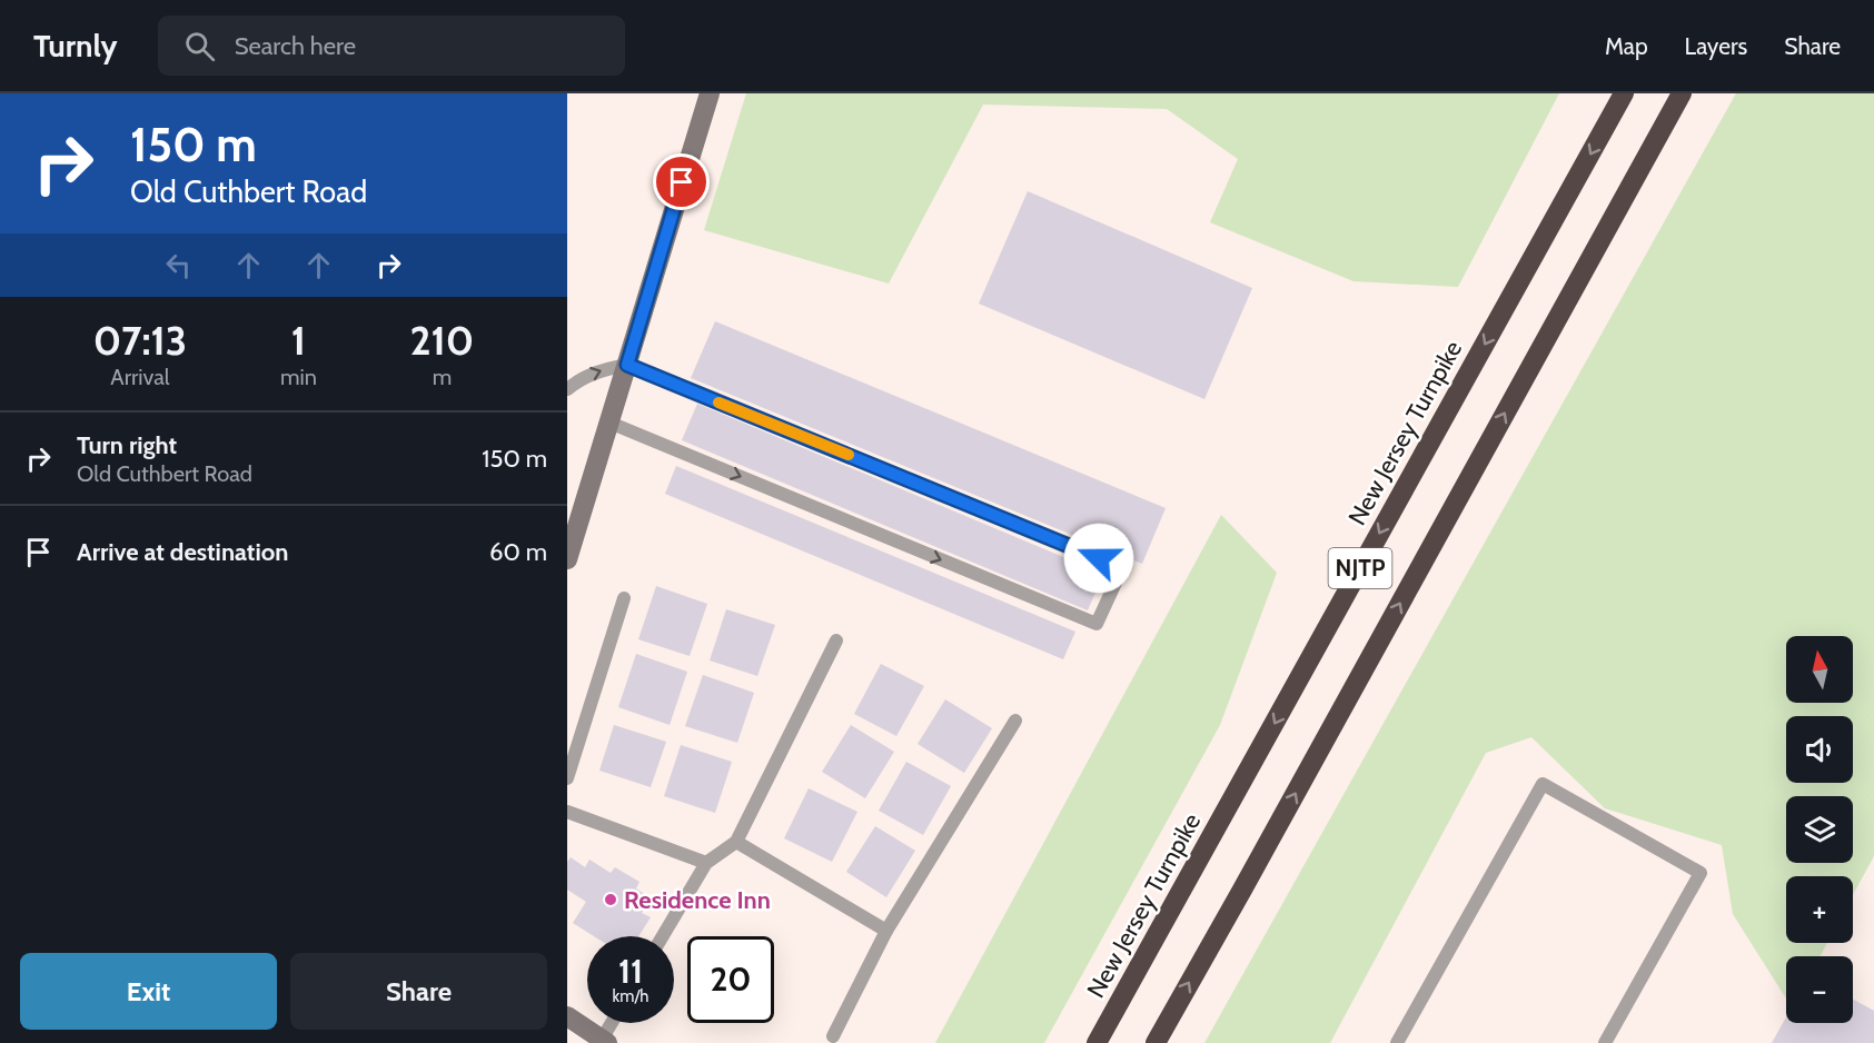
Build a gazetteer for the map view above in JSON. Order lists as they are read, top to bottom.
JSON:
{
  "streets": {
    "highway": ["New Jersey Turnpike", "NJTP"]
  },
  "places": ["Residence Inn"],
  "north": "top",
  "page": {
    "header": "Turnly",
    "search": "Search here",
    "nav": ["Map", "Layers", "Share"],
    "turn": ["150 m", "Old Cuthbert Road"],
    "eta": [
      "07:13",
      "Arrival",
      "1",
      "min",
      "210",
      "m"
    ],
    "list": [
      {
        "name": "Turn right",
        "note": "Old Cuthbert Road",
        "value": "150 m"
      },
      {
        "name": "Arrive at destination",
        "value": "60 m"
      }
    ],
    "map_buttons": ["+", "−"],
    "speed": "11 km/h",
    "limit": "20",
    "buttons": ["Exit", "Share"]
  }
}
